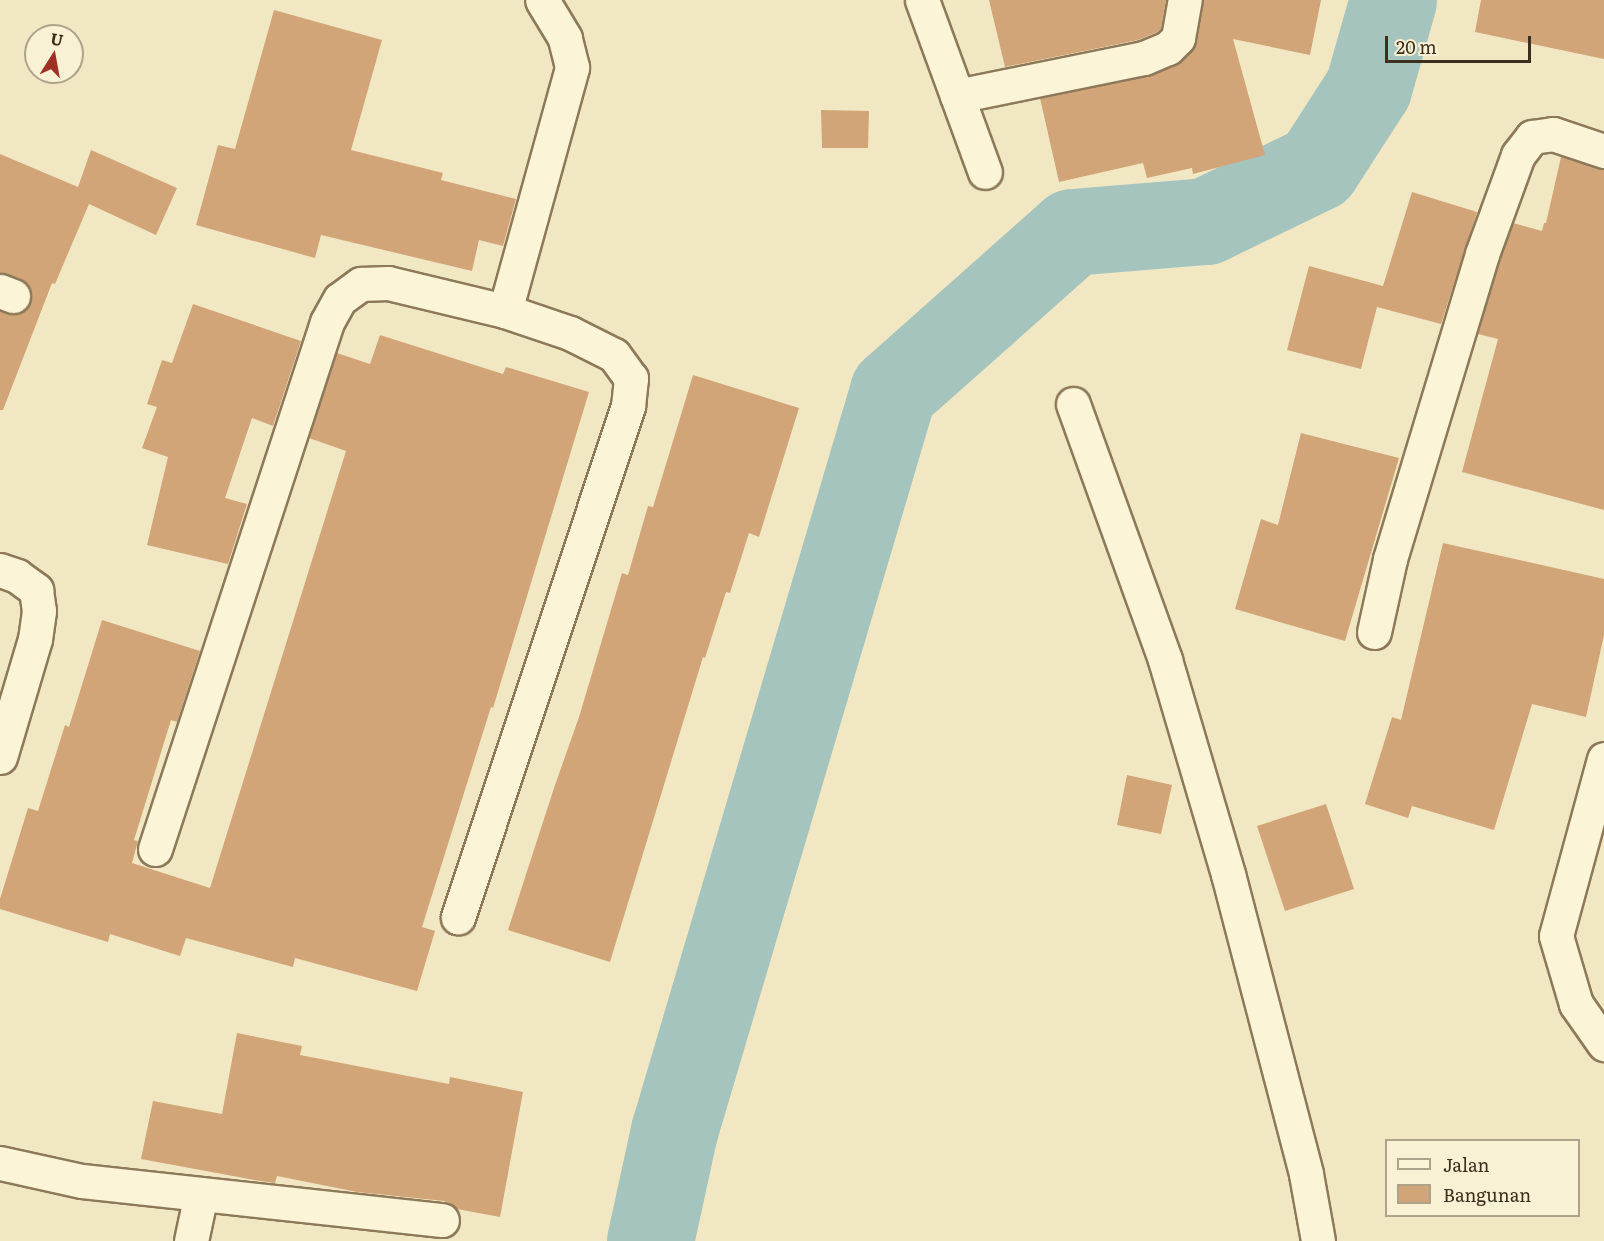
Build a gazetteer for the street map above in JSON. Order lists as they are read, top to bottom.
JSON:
{
  "legend": ["Jalan", "Bangunan"],
  "scale_bar": "20 m",
  "north": "top"
}
